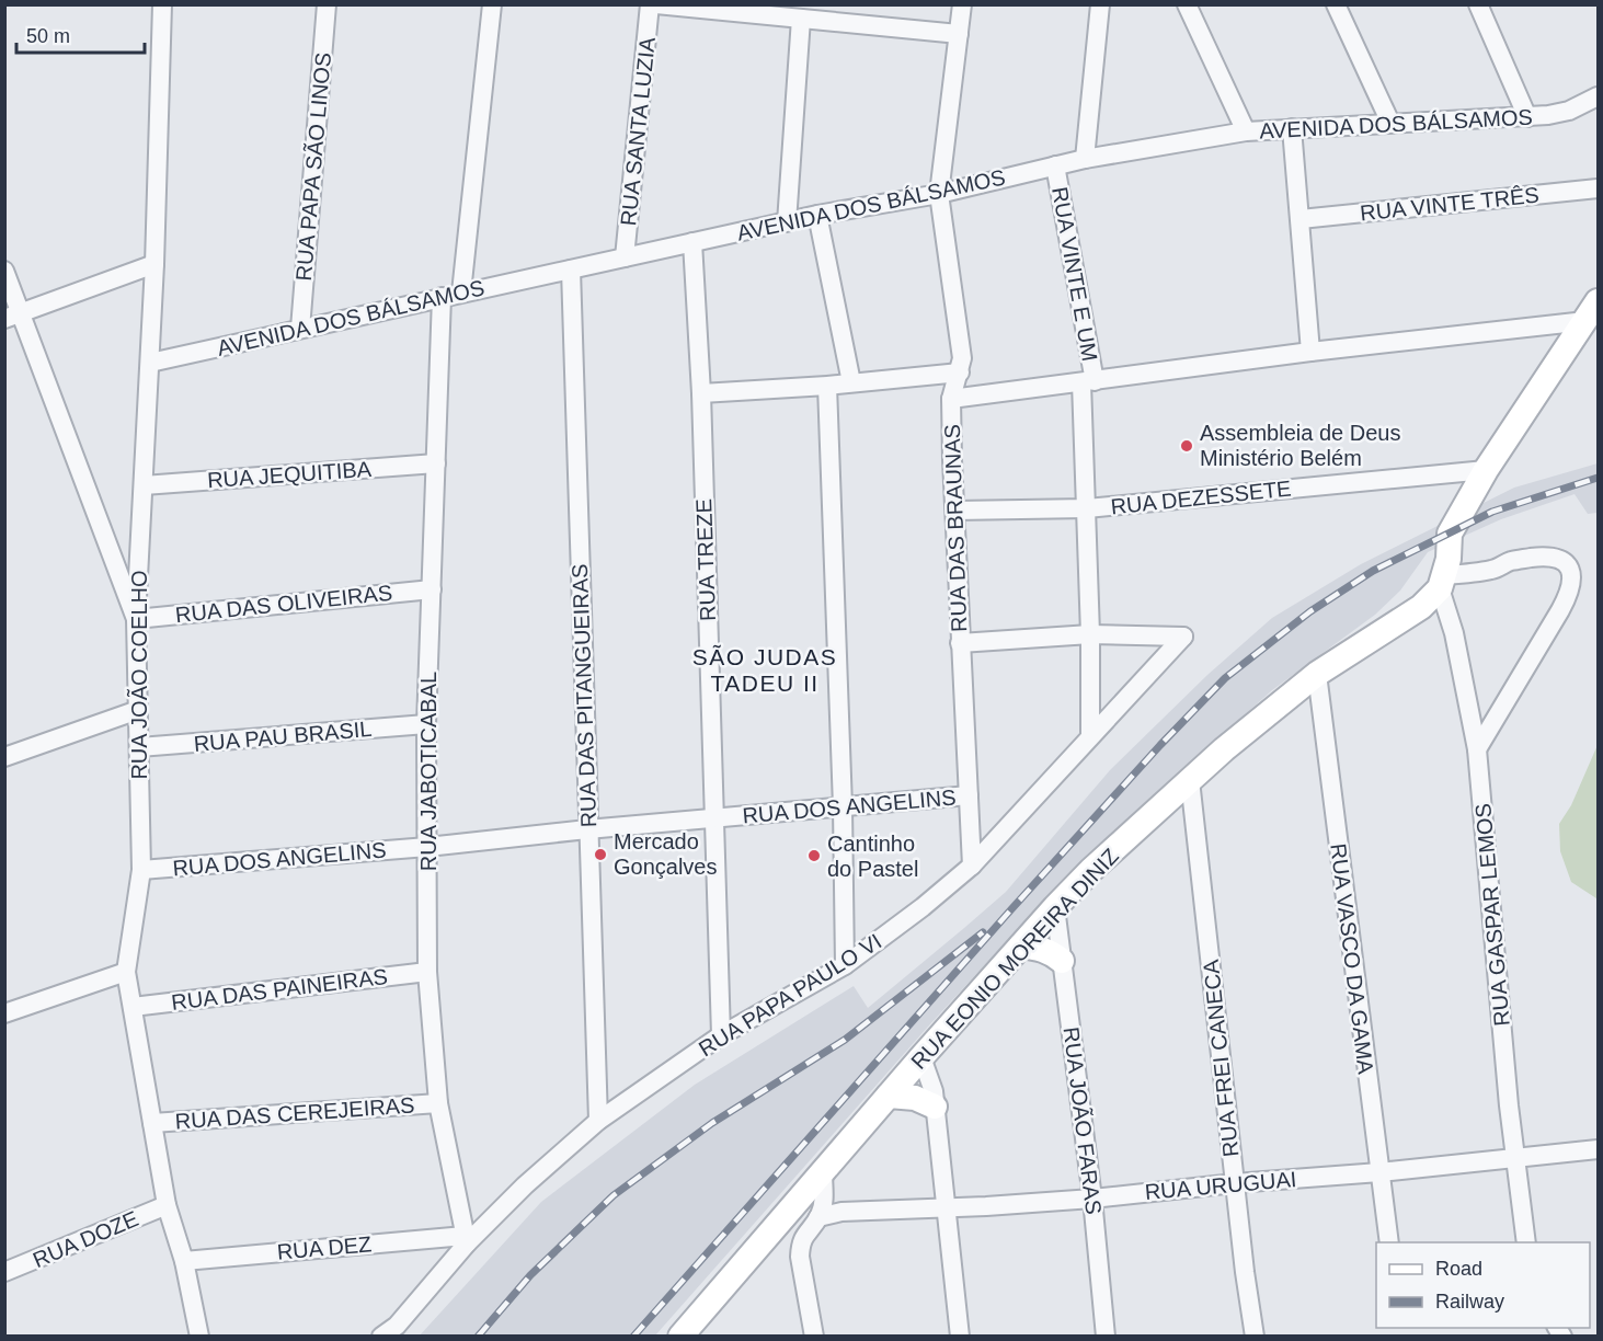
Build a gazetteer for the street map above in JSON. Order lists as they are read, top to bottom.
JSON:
{
  "streets": {
    "main road": ["RUA EONIO MOREIRA DINIZ"],
    "street": [
      "AVENIDA DOS BÁLSAMOS",
      "RUA SANTA LUZIA",
      "RUA PAPA SÃO LINOS",
      "RUA VINTE TRÊS",
      "RUA VINTE E UM",
      "RUA JEQUITIBA",
      "RUA DEZESSETE",
      "RUA DAS BRAUNAS",
      "RUA TREZE",
      "RUA DAS OLIVEIRAS",
      "RUA JOÃO COELHO",
      "RUA DAS PITANGUEIRAS",
      "RUA PAU BRASIL",
      "RUA JABOTICABAL",
      "RUA DOS ANGELINS",
      "RUA GASPAR LEMOS",
      "RUA VASCO DA GAMA",
      "RUA DAS PAINEIRAS",
      "RUA PAPA PAULO VI",
      "RUA FREI CANECA",
      "RUA DAS CEREJEIRAS",
      "RUA JOÃO FARAS",
      "RUA URUGUAI",
      "RUA DOZE",
      "RUA DEZ"
    ]
  },
  "crossings": [
    ["AVENIDA DOS BÁLSAMOS", "RUA SANTA LUZIA"],
    ["AVENIDA DOS BÁLSAMOS", "RUA PAPA SÃO LINOS"],
    ["AVENIDA DOS BÁLSAMOS", "RUA VINTE E UM"],
    ["AVENIDA DOS BÁLSAMOS", "RUA DAS BRAUNAS"],
    ["AVENIDA DOS BÁLSAMOS", "RUA TREZE"],
    ["AVENIDA DOS BÁLSAMOS", "RUA JOÃO COELHO"],
    ["AVENIDA DOS BÁLSAMOS", "RUA DAS PITANGUEIRAS"],
    ["AVENIDA DOS BÁLSAMOS", "RUA JABOTICABAL"],
    ["RUA VINTE E UM", "RUA DEZESSETE"],
    ["RUA VINTE E UM", "RUA PAPA PAULO VI"],
    ["RUA JEQUITIBA", "RUA JOÃO COELHO"],
    ["RUA JEQUITIBA", "RUA JABOTICABAL"],
    ["RUA DEZESSETE", "RUA DAS BRAUNAS"],
    ["RUA DAS BRAUNAS", "RUA DOS ANGELINS"],
    ["RUA DAS BRAUNAS", "RUA PAPA PAULO VI"],
    ["RUA TREZE", "RUA DOS ANGELINS"],
    ["RUA TREZE", "RUA PAPA PAULO VI"],
    ["RUA DAS OLIVEIRAS", "RUA JOÃO COELHO"],
    ["RUA DAS OLIVEIRAS", "RUA JABOTICABAL"],
    ["RUA JOÃO COELHO", "RUA PAU BRASIL"],
    ["RUA JOÃO COELHO", "RUA DOS ANGELINS"],
    ["RUA JOÃO COELHO", "RUA DAS PAINEIRAS"],
    ["RUA JOÃO COELHO", "RUA DAS CEREJEIRAS"],
    ["RUA JOÃO COELHO", "RUA DOZE"],
    ["RUA JOÃO COELHO", "RUA DEZ"],
    ["RUA DAS PITANGUEIRAS", "RUA DOS ANGELINS"],
    ["RUA DAS PITANGUEIRAS", "RUA PAPA PAULO VI"],
    ["RUA PAU BRASIL", "RUA JABOTICABAL"],
    ["RUA JABOTICABAL", "RUA DOS ANGELINS"],
    ["RUA JABOTICABAL", "RUA DAS PAINEIRAS"],
    ["RUA JABOTICABAL", "RUA PAPA PAULO VI"],
    ["RUA JABOTICABAL", "RUA DAS CEREJEIRAS"],
    ["RUA JABOTICABAL", "RUA DEZ"],
    ["RUA GASPAR LEMOS", "RUA EONIO MOREIRA DINIZ"],
    ["RUA GASPAR LEMOS", "RUA URUGUAI"],
    ["RUA EONIO MOREIRA DINIZ", "RUA VASCO DA GAMA"],
    ["RUA EONIO MOREIRA DINIZ", "RUA FREI CANECA"],
    ["RUA EONIO MOREIRA DINIZ", "RUA JOÃO FARAS"],
    ["RUA VASCO DA GAMA", "RUA URUGUAI"],
    ["RUA PAPA PAULO VI", "RUA DEZ"],
    ["RUA FREI CANECA", "RUA URUGUAI"],
    ["RUA JOÃO FARAS", "RUA URUGUAI"]
  ],
  "districts": ["SÃO JUDAS TADEU II"],
  "places": ["Assembleia de Deus Ministério Belém", "Mercado Gonçalves", "Cantinho do Pastel"],
  "legend": ["Road", "Railway"],
  "scale_bar": "50 m"
}
